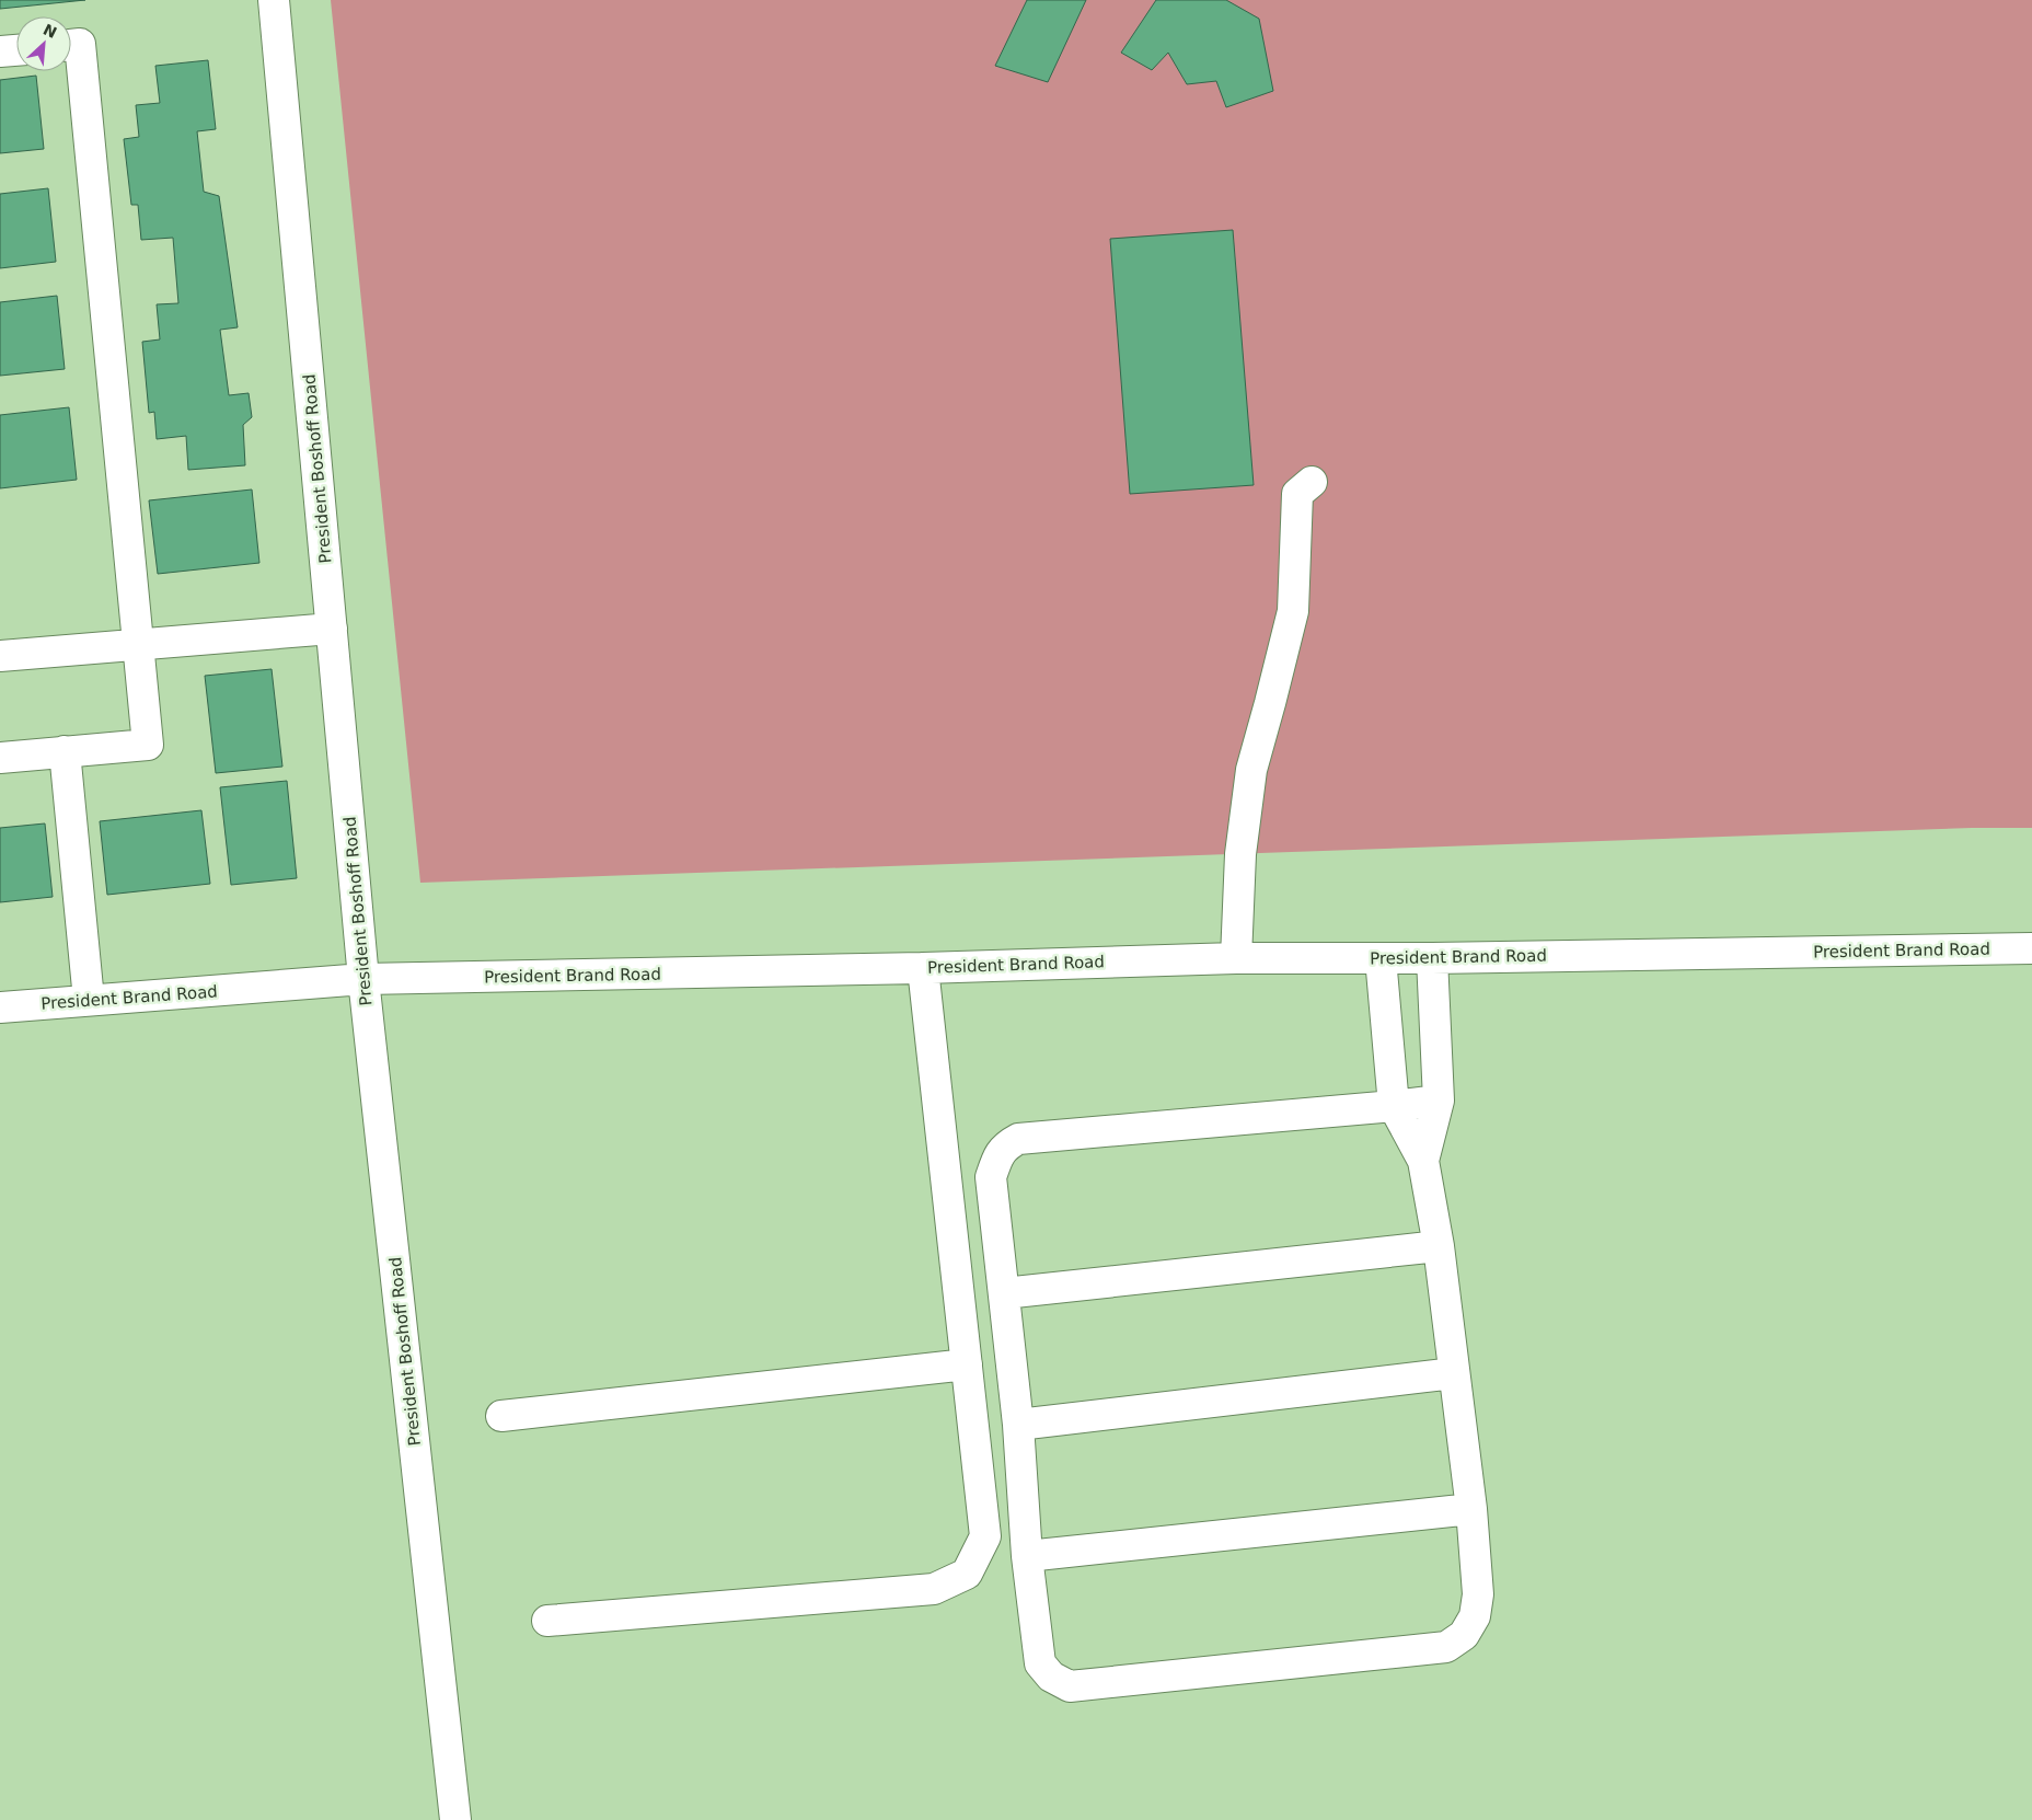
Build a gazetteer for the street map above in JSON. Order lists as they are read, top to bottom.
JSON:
{
  "streets": {
    "street": ["President Boshoff Road", "President Brand Road"]
  },
  "crossings": [
    ["President Boshoff Road", "President Brand Road"]
  ],
  "north": "top right"
}
